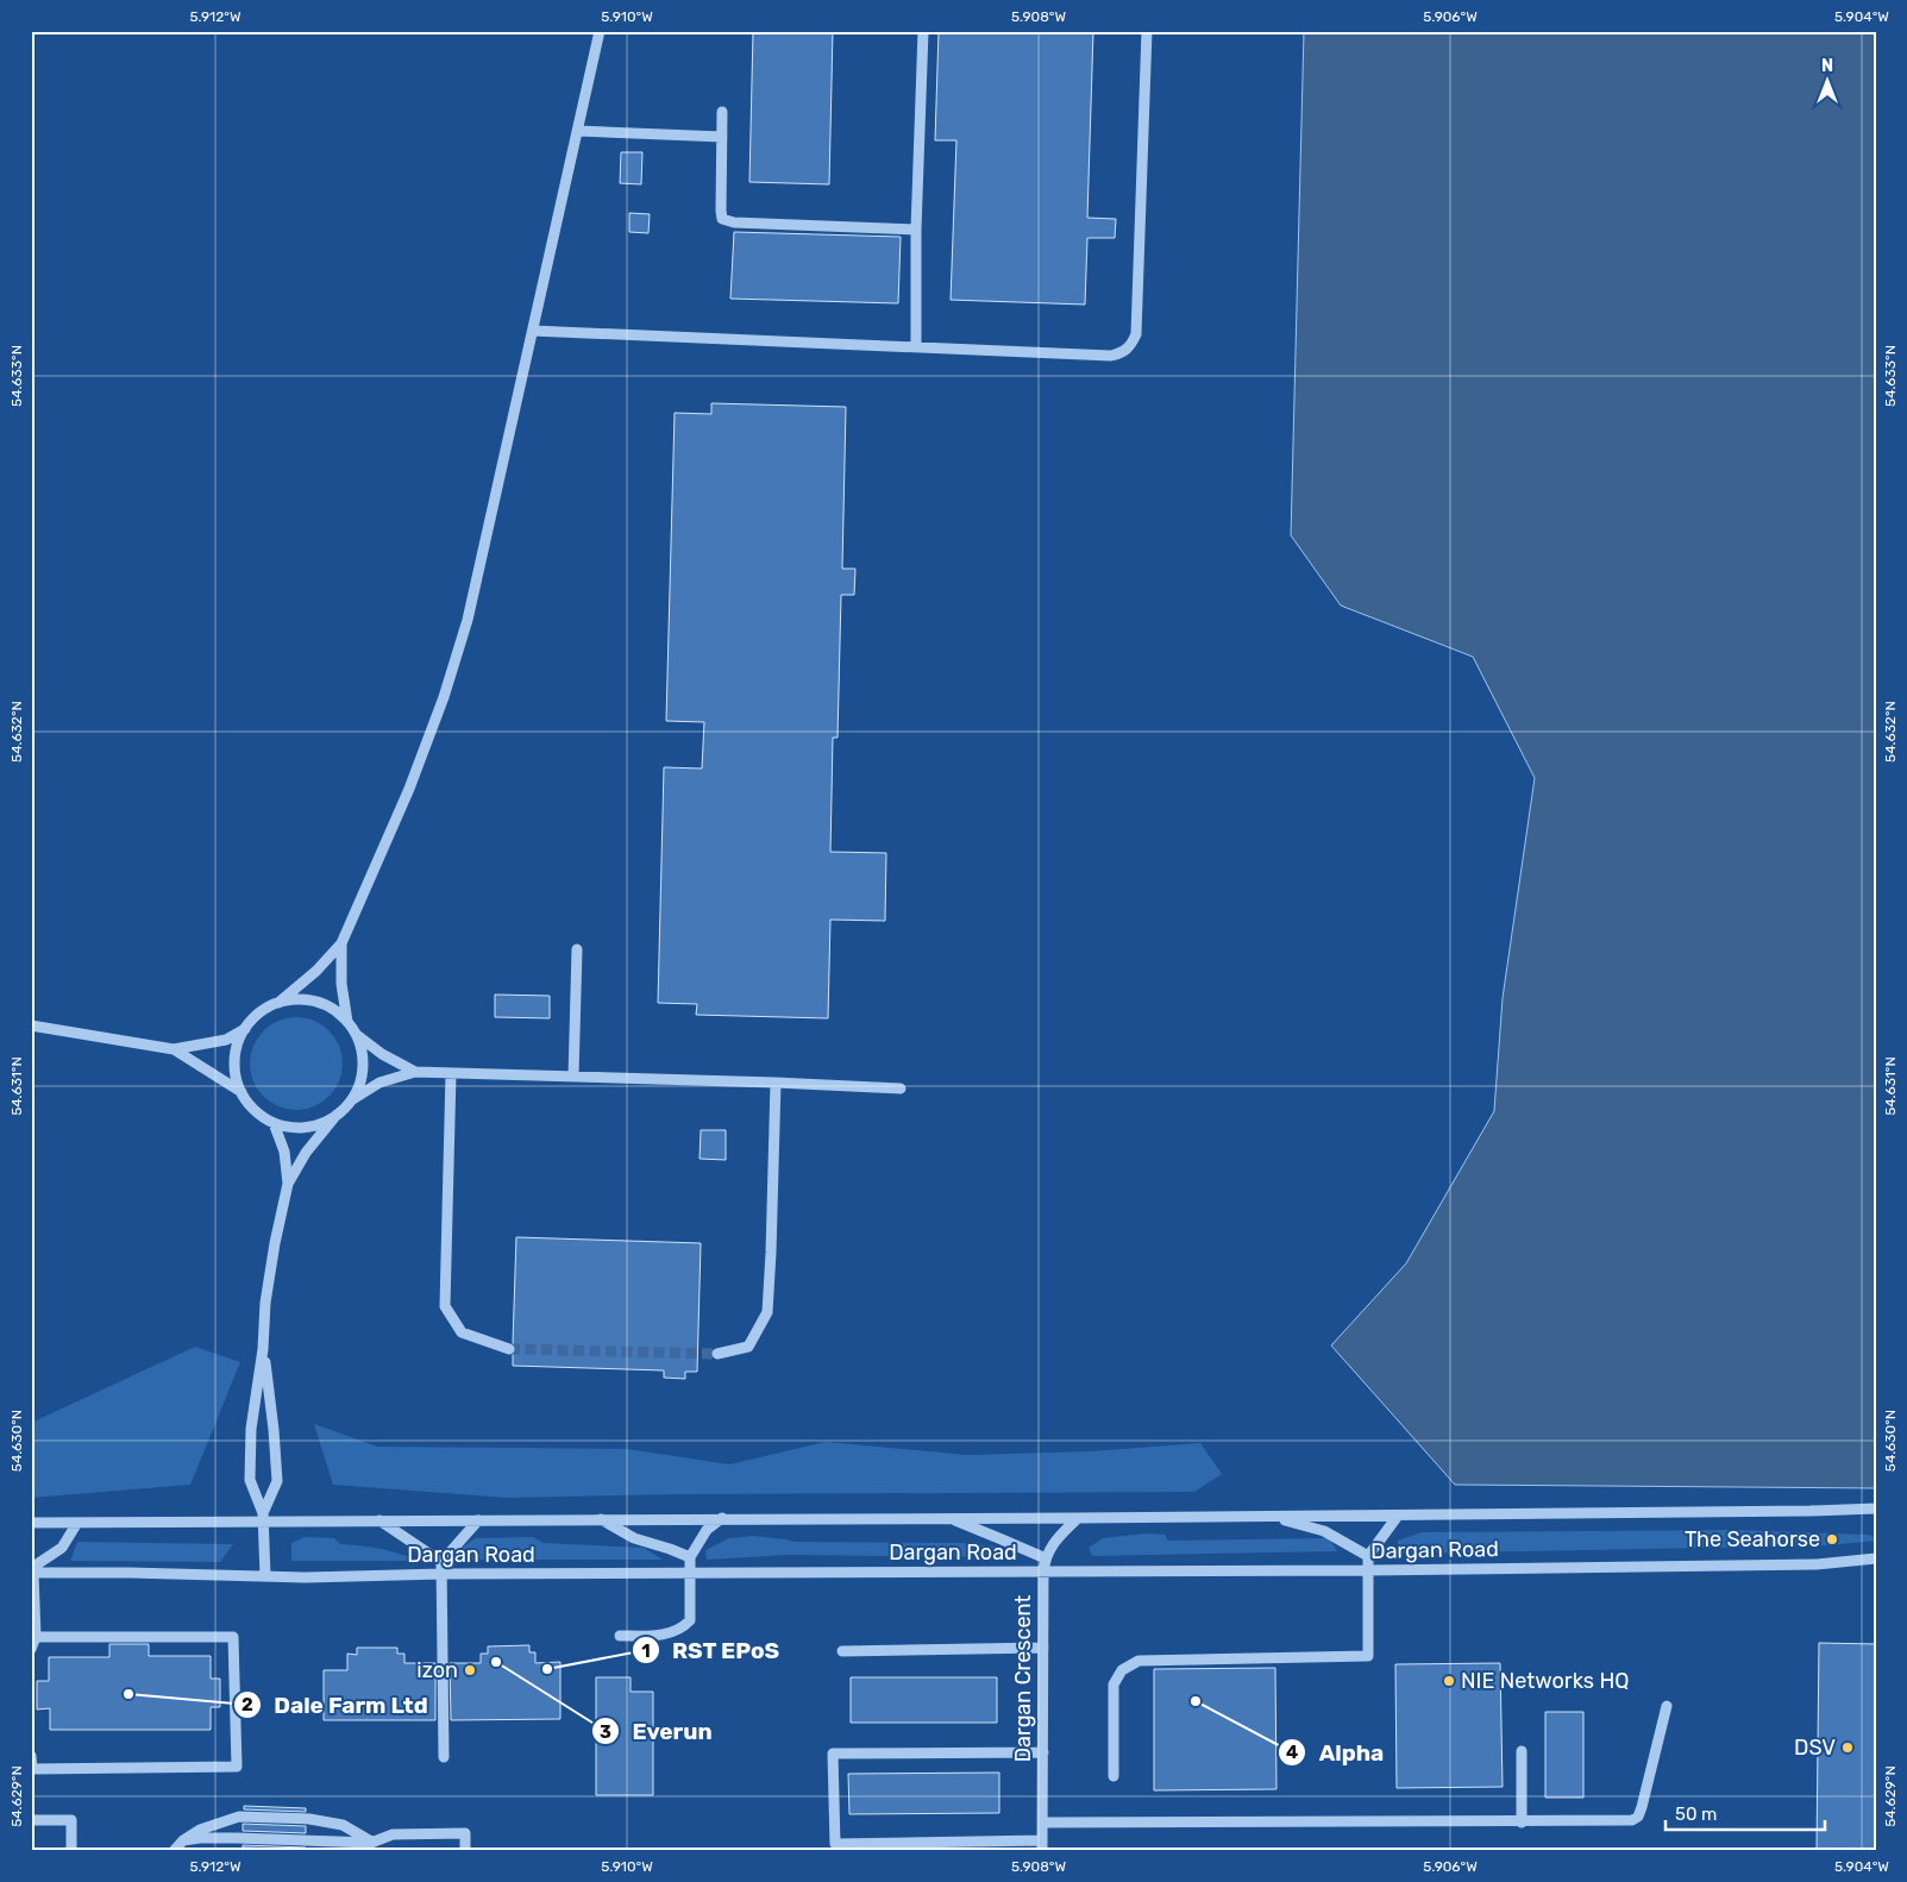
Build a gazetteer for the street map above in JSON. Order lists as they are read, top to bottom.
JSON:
{
  "streets": {
    "street": ["Dargan Road", "Dargan Crescent"]
  },
  "crossings": [
    ["Dargan Road", "Dargan Crescent"]
  ],
  "places": [
    "The Seahorse",
    "Everun",
    "RST EPoS",
    "izon",
    "NIE Networks HQ",
    "Dale Farm Ltd",
    "Alpha",
    "DSV"
  ],
  "scale_bar": "50 m",
  "north": "top",
  "coordinates": [
    "5.912°W",
    "5.910°W",
    "5.908°W",
    "5.906°W",
    "5.904°W",
    "54.633°N",
    "54.632°N",
    "54.631°N",
    "54.630°N",
    "54.629°N"
  ]
}
